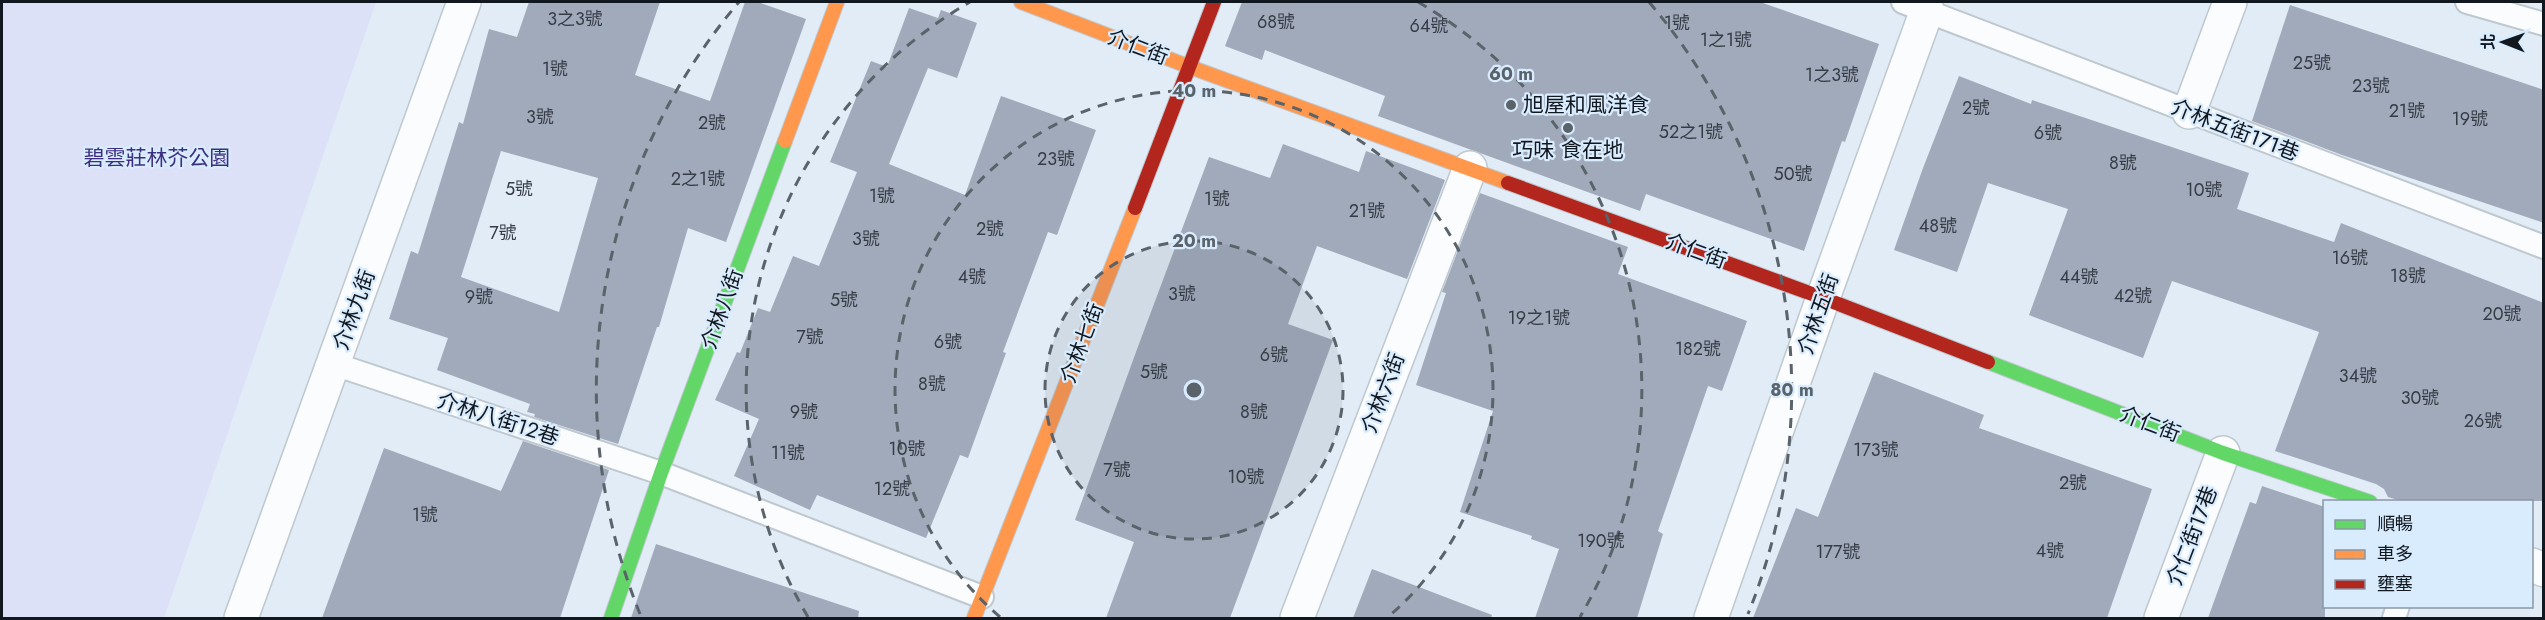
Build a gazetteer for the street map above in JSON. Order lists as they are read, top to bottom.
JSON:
{
  "streets": {
    "street": [
      "介仁街",
      "介林八街",
      "介林九街",
      "介林五街",
      "介林七街",
      "介林六街",
      "介仁街17巷"
    ],
    "lane": ["介林五街171巷", "介林八街12巷"]
  },
  "crossings": [
    ["介仁街", "介林五街"],
    ["介仁街", "介林七街"],
    ["介仁街", "介林六街"],
    ["介仁街", "介仁街17巷"],
    ["介林五街171巷", "介林五街"],
    ["介林八街", "介林八街12巷"],
    ["介林九街", "介林八街12巷"],
    ["介林七街", "介林八街12巷"]
  ],
  "parks": ["碧雲莊林芥公園"],
  "places": ["旭屋和風洋食", "巧味 食在地"],
  "house_numbers": [
    "3之3號",
    "68號",
    "1號",
    "64號",
    "1之1號",
    "25號",
    "1號",
    "1之3號",
    "23號",
    "2號",
    "21號",
    "3號",
    "19號",
    "2號",
    "52之1號",
    "6號",
    "23號",
    "8號",
    "50號",
    "2之1號",
    "5號",
    "10號",
    "1號",
    "1號",
    "21號",
    "48號",
    "2號",
    "7號",
    "3號",
    "16號",
    "18號",
    "4號",
    "44號",
    "3號",
    "42號",
    "9號",
    "5號",
    "20號",
    "19之1號",
    "7號",
    "6號",
    "182號",
    "6號",
    "5號",
    "34號",
    "8號",
    "30號",
    "9號",
    "8號",
    "26號",
    "10號",
    "173號",
    "11號",
    "7號",
    "10號",
    "2號",
    "12號",
    "1號",
    "190號",
    "4號",
    "177號"
  ],
  "legend": ["順暢", "車多", "壅塞"],
  "north": "left",
  "rings": [
    "60 m",
    "40 m",
    "20 m",
    "80 m"
  ]
}
